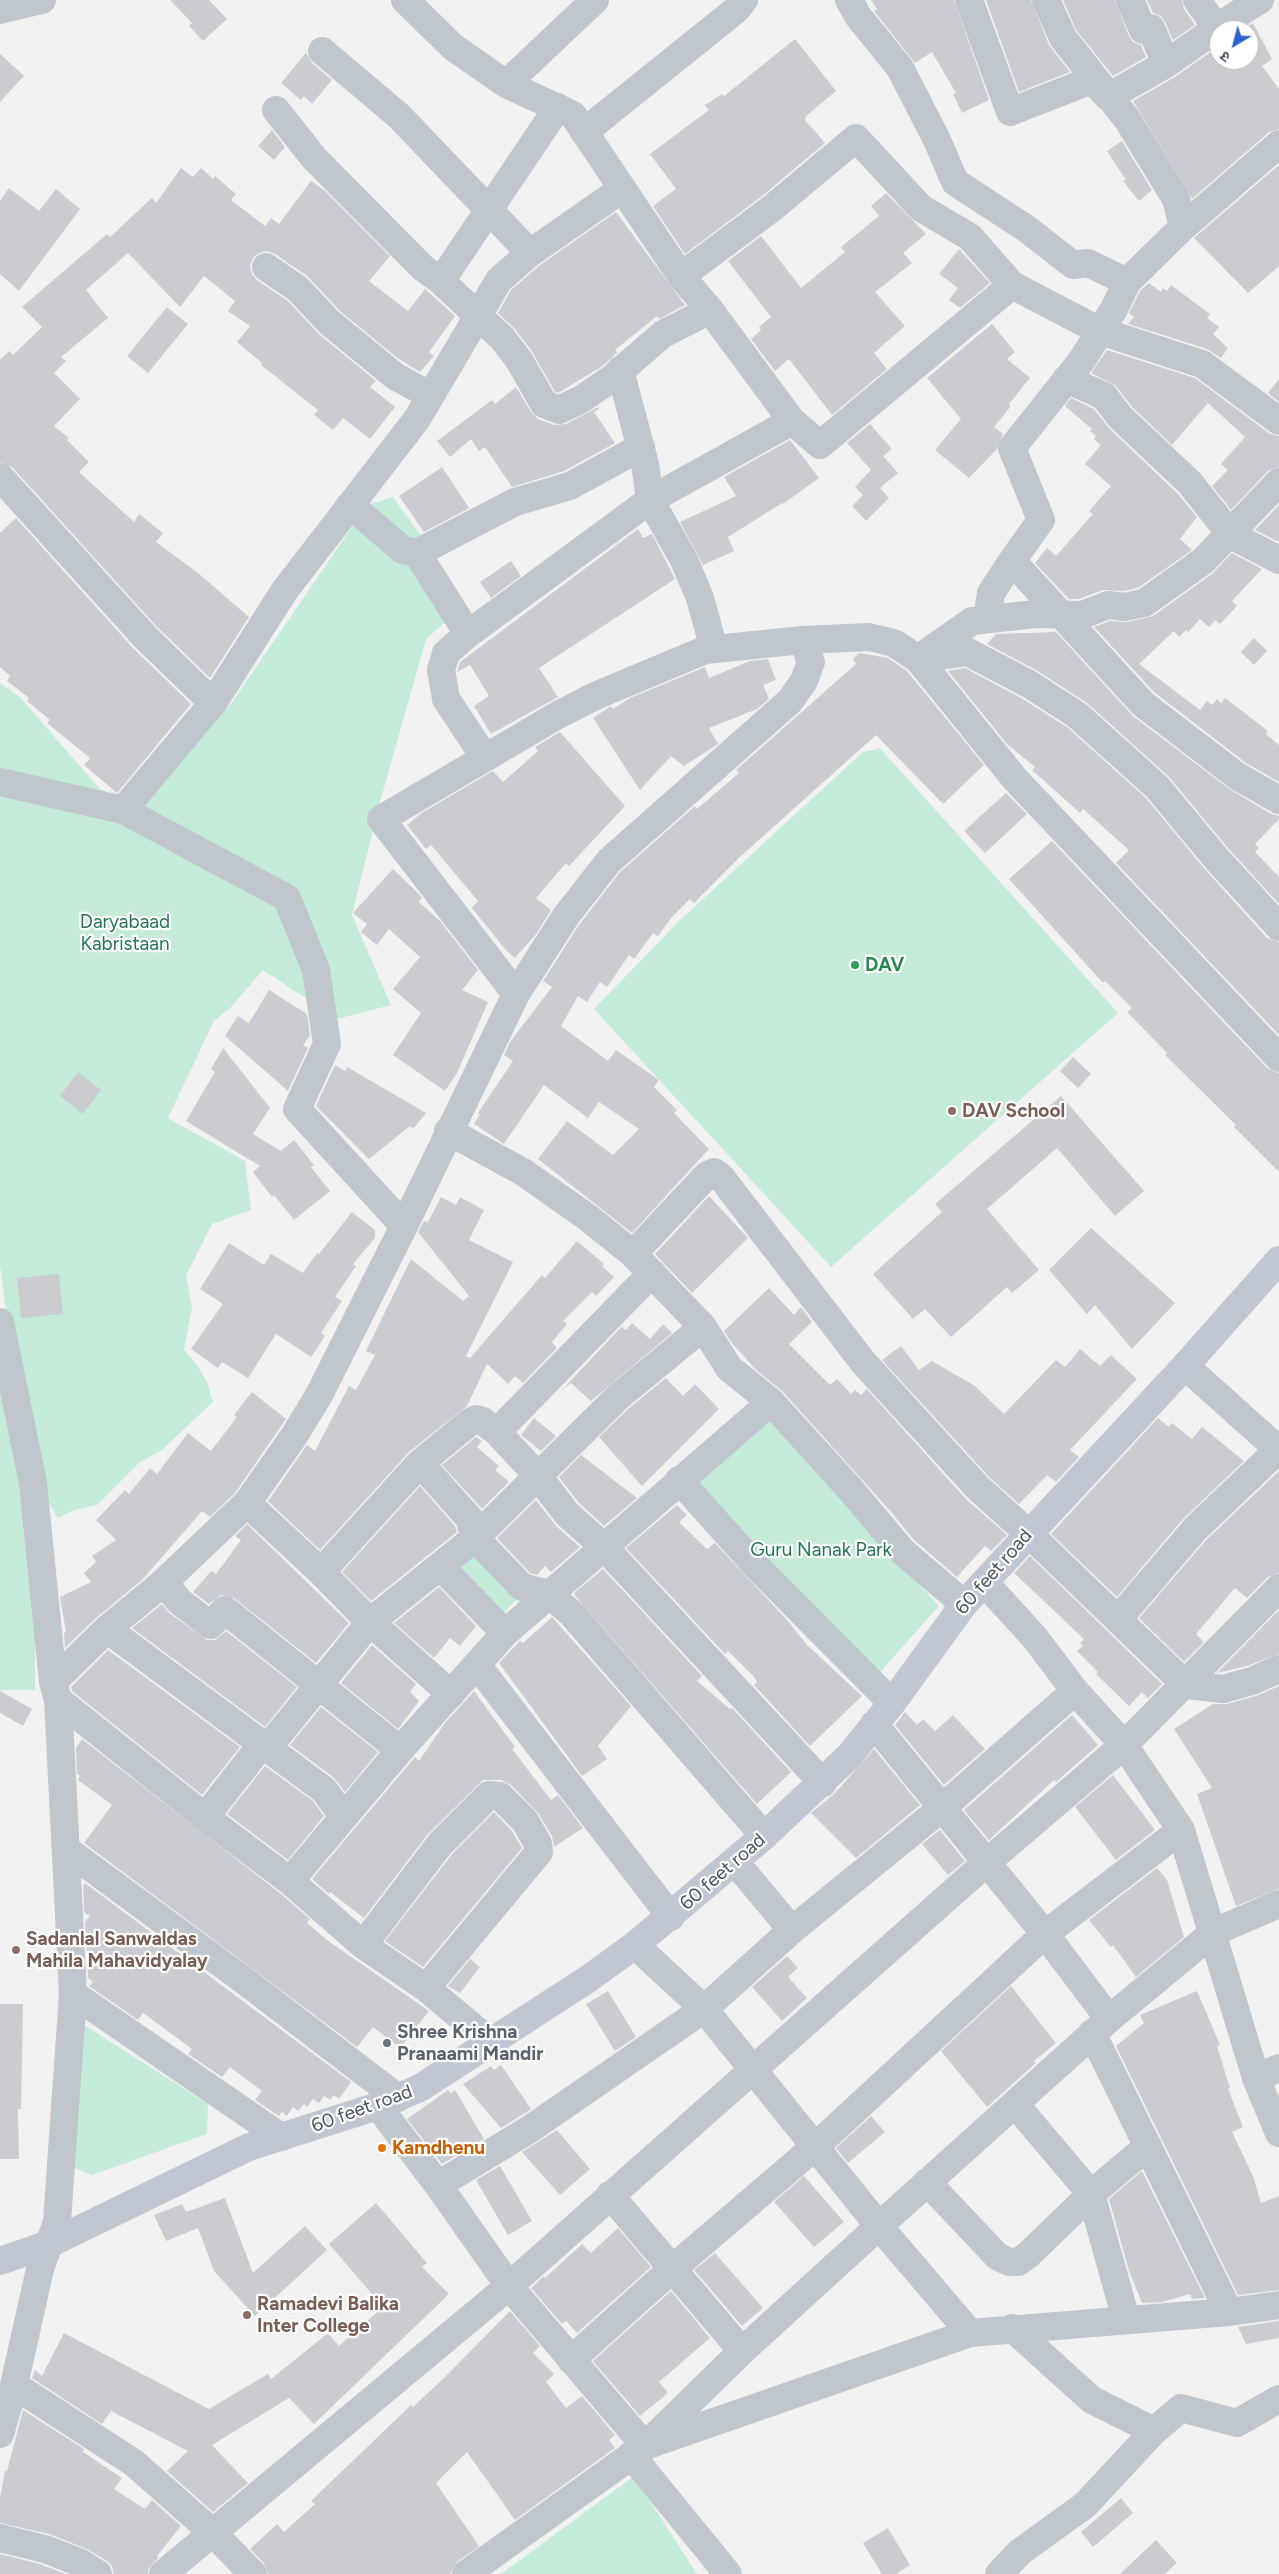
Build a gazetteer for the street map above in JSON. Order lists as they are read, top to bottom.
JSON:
{
  "streets": {
    "street": ["60 feet road"]
  },
  "parks": ["Daryabaad Kabristaan", "Guru Nanak Park"],
  "places": [
    "DAV",
    "DAV School",
    "Sadanlal Sanwaldas Mahila Mahavidyalay",
    "Shree Krishna Pranaami Mandir",
    "Kamdhenu",
    "Ramadevi Balika Inter College"
  ],
  "north": "bottom left"
}
